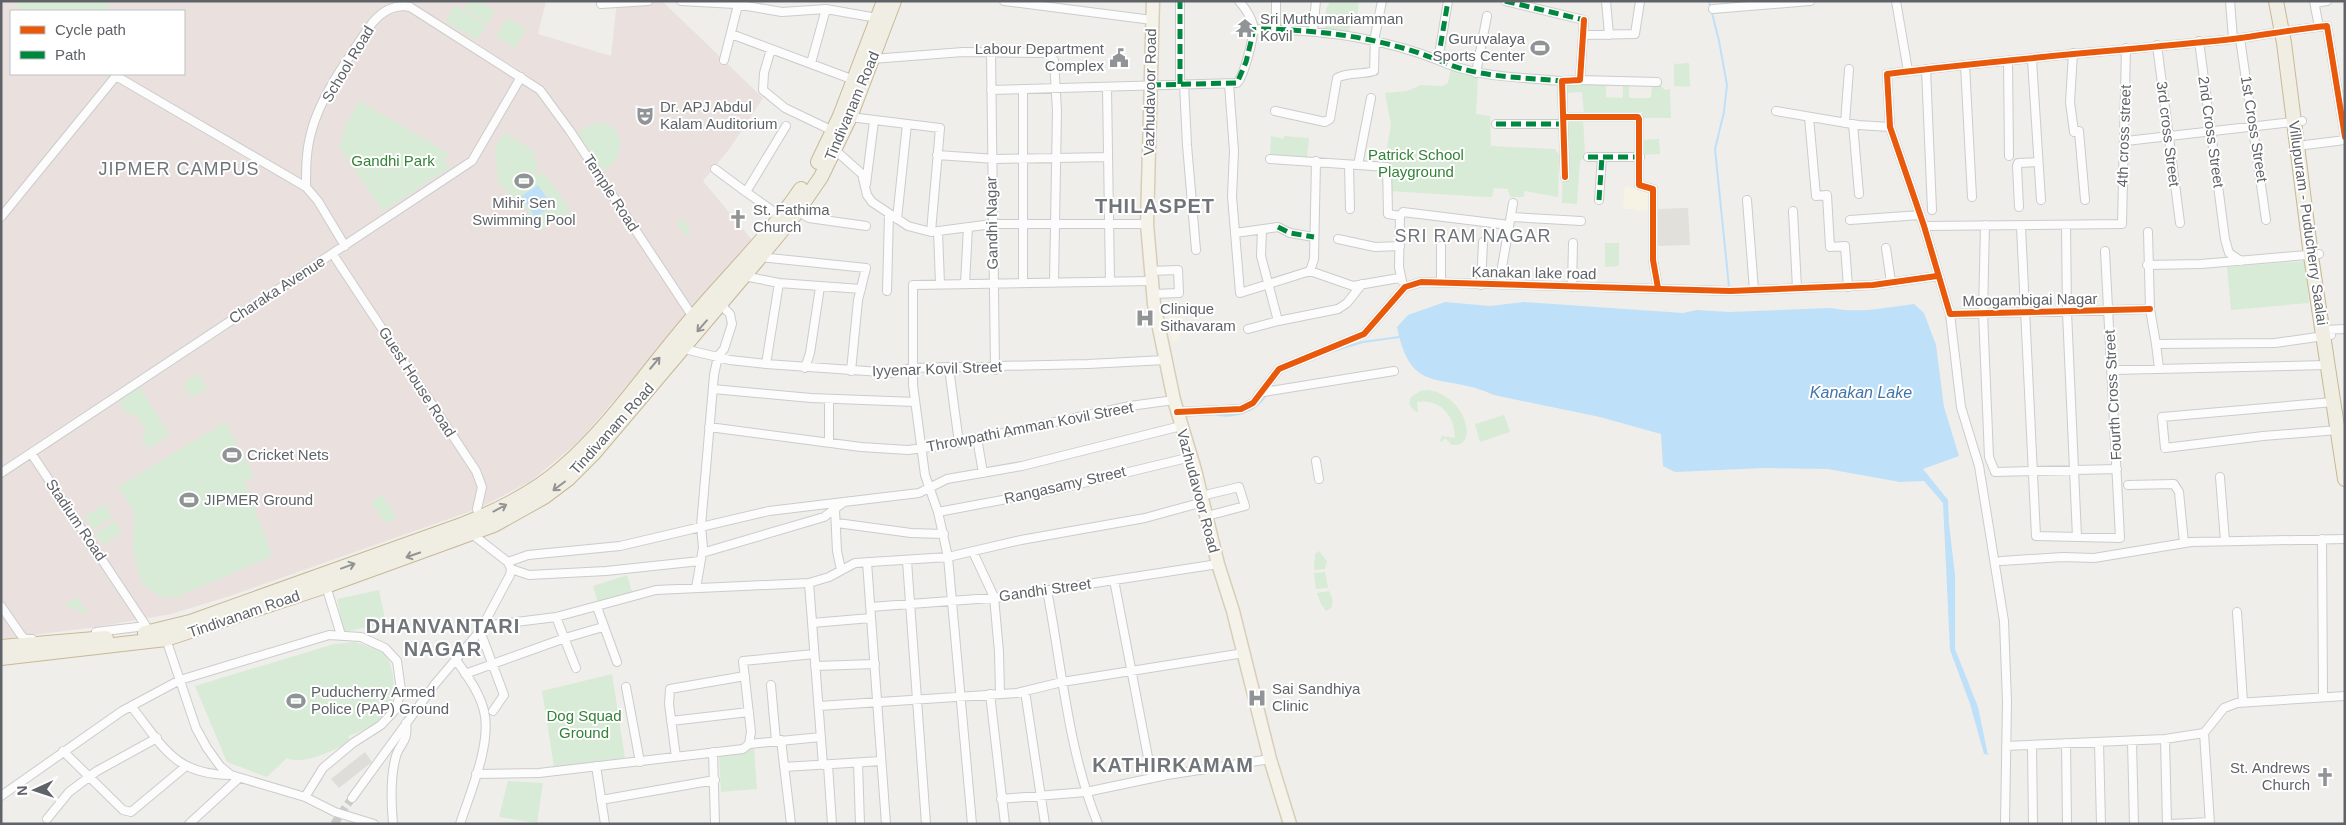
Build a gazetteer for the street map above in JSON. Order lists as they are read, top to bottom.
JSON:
{
  "streets": {
    "highway": ["Tindivanam Road", "Villupuram - Puducherry Saalai"],
    "main road": ["Vazhudavoor Road"],
    "street": [
      "School Road",
      "1st Cross Street",
      "2nd Cross Street",
      "3rd cross Street",
      "4th cross street",
      "Temple Road",
      "Gandhi Nagar",
      "Kanakan lake road",
      "Charaka Avenue",
      "Moogambigai Nagar",
      "Iyyenar Kovil Street",
      "Guest House Road",
      "Fourth Cross Street",
      "Throwpathi Amman Kovil Street",
      "Rangasamy Street",
      "Stadium Road",
      "Gandhi Street"
    ]
  },
  "crossings": [
    ["School Road", "Temple Road"],
    ["School Road", "Charaka Avenue"],
    ["Vazhudavoor Road", "Gandhi Nagar"],
    ["Vazhudavoor Road", "Iyyenar Kovil Street"],
    ["Vazhudavoor Road", "Throwpathi Amman Kovil Street"],
    ["Vazhudavoor Road", "Rangasamy Street"],
    ["Vazhudavoor Road", "Gandhi Street"],
    ["Tindivanam Road", "Iyyenar Kovil Street"],
    ["Temple Road", "Charaka Avenue"],
    ["Kanakan lake road", "Moogambigai Nagar"],
    ["Charaka Avenue", "Guest House Road"],
    ["Charaka Avenue", "Stadium Road"],
    ["Moogambigai Nagar", "Fourth Cross Street"]
  ],
  "districts": [
    "JIPMER CAMPUS",
    "THILASPET",
    "SRI RAM NAGAR",
    "DHANVANTARI NAGAR",
    "KATHIRKAMAM"
  ],
  "water": ["Kanakan Lake"],
  "parks": ["Patrick School Playground", "Gandhi Park", "Dog Squad Ground"],
  "places": {
    "temple": ["Sri Muthumariamman Kovil"],
    "sports": [
      "Guruvalaya Sports Center",
      "Mihir Sen Swimming Pool",
      "Cricket Nets",
      "JIPMER Ground",
      "Puducherry Armed Police (PAP) Ground"
    ],
    "public building": ["Labour Department Complex"],
    "theatre": ["Dr. APJ Abdul Kalam Auditorium"],
    "church": ["St. Fathima Church", "St. Andrews Church"],
    "hospital": ["Clinique Sithavaram", "Sai Sandhiya Clinic"]
  },
  "legend": ["Cycle path", "Path"],
  "north": "left"
}
